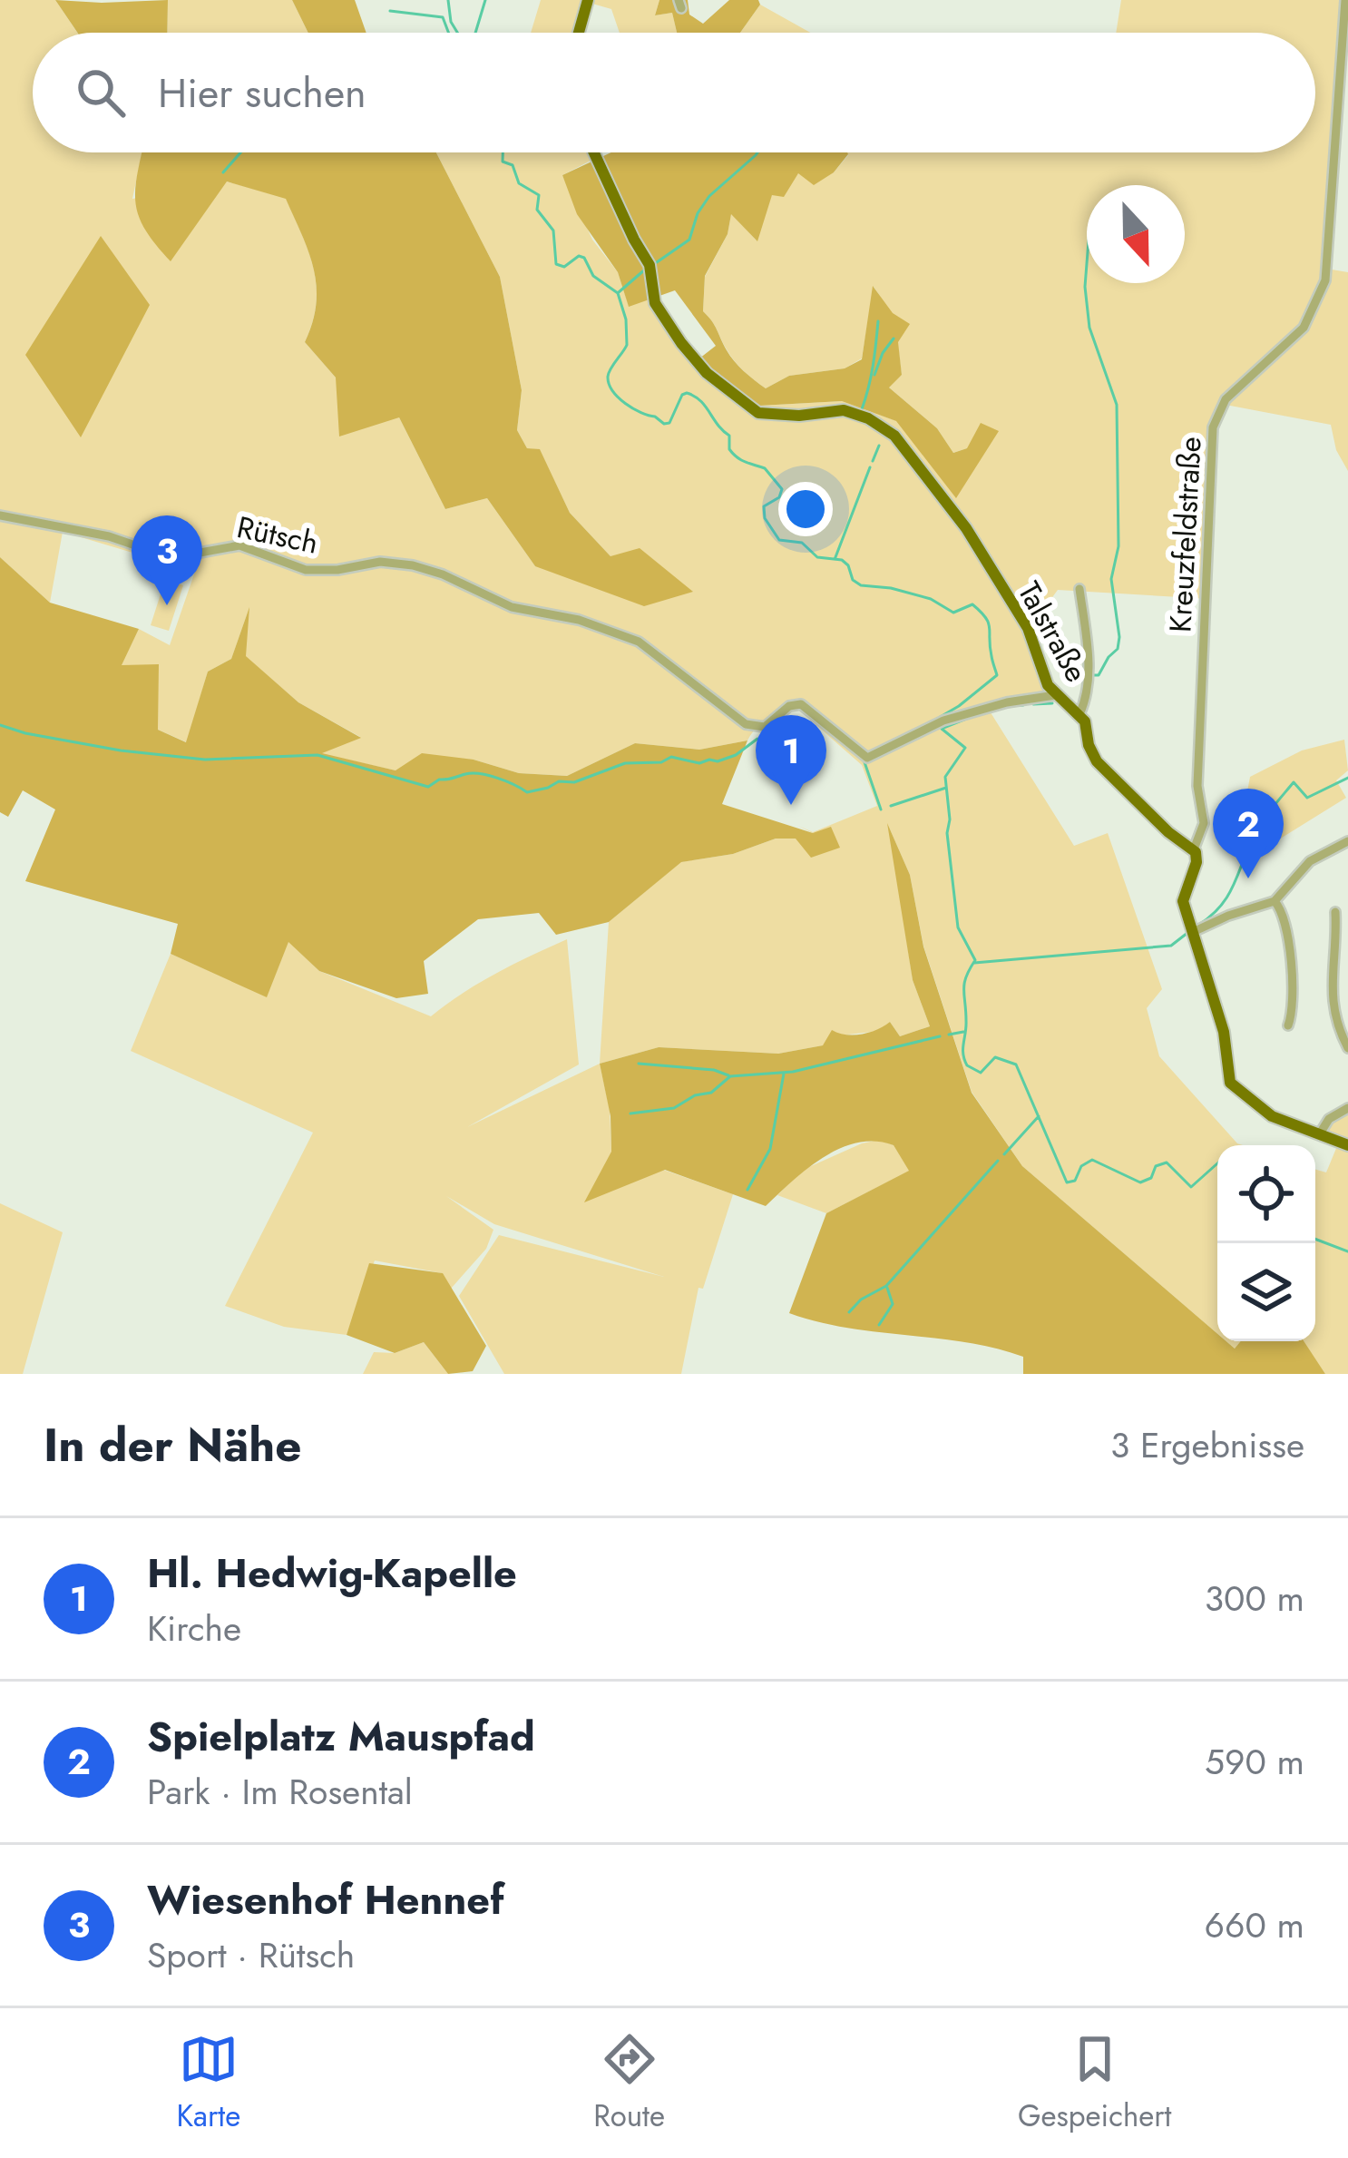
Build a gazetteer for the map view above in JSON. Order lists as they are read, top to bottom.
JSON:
{
  "streets": {
    "main road": ["Talstraße"],
    "street": ["Rütsch", "Kreuzfeldstraße"]
  },
  "crossings": [
    ["Rütsch", "Talstraße"],
    ["Kreuzfeldstraße", "Talstraße"]
  ],
  "north": "bottom",
  "page": {
    "search": "Hier suchen",
    "pins": ["3", "1", "2"],
    "heading": ["In der Nähe", "3 Ergebnisse"],
    "list": [
      {
        "mark": "1",
        "name": "Hl. Hedwig-Kapelle",
        "note": "Kirche",
        "value": "300 m"
      },
      {
        "mark": "2",
        "name": "Spielplatz Mauspfad",
        "note": "Park · Im Rosental",
        "value": "590 m"
      },
      {
        "mark": "3",
        "name": "Wiesenhof Hennef",
        "note": "Sport · Rütsch",
        "value": "660 m"
      }
    ],
    "nav": ["Karte", "Route", "Gespeichert"]
  }
}
